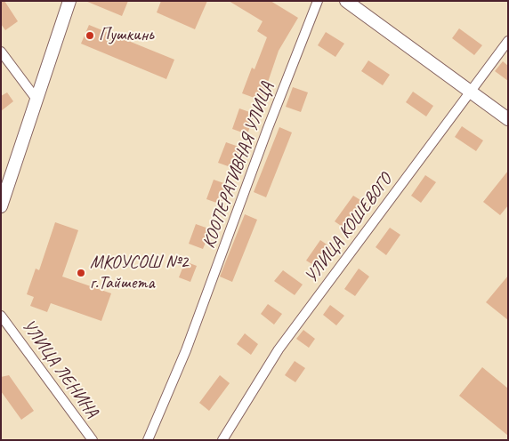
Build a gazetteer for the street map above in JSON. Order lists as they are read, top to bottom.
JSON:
{
  "streets": {
    "street": ["КООПЕРАТИВНАЯ УЛИЦА", "УЛИЦА КОШЕВОГО", "УЛИЦА ЛЕНИНА"]
  },
  "places": ["Пушкинь", "МКОУСОШ №2 г.Тайшета"]
}
